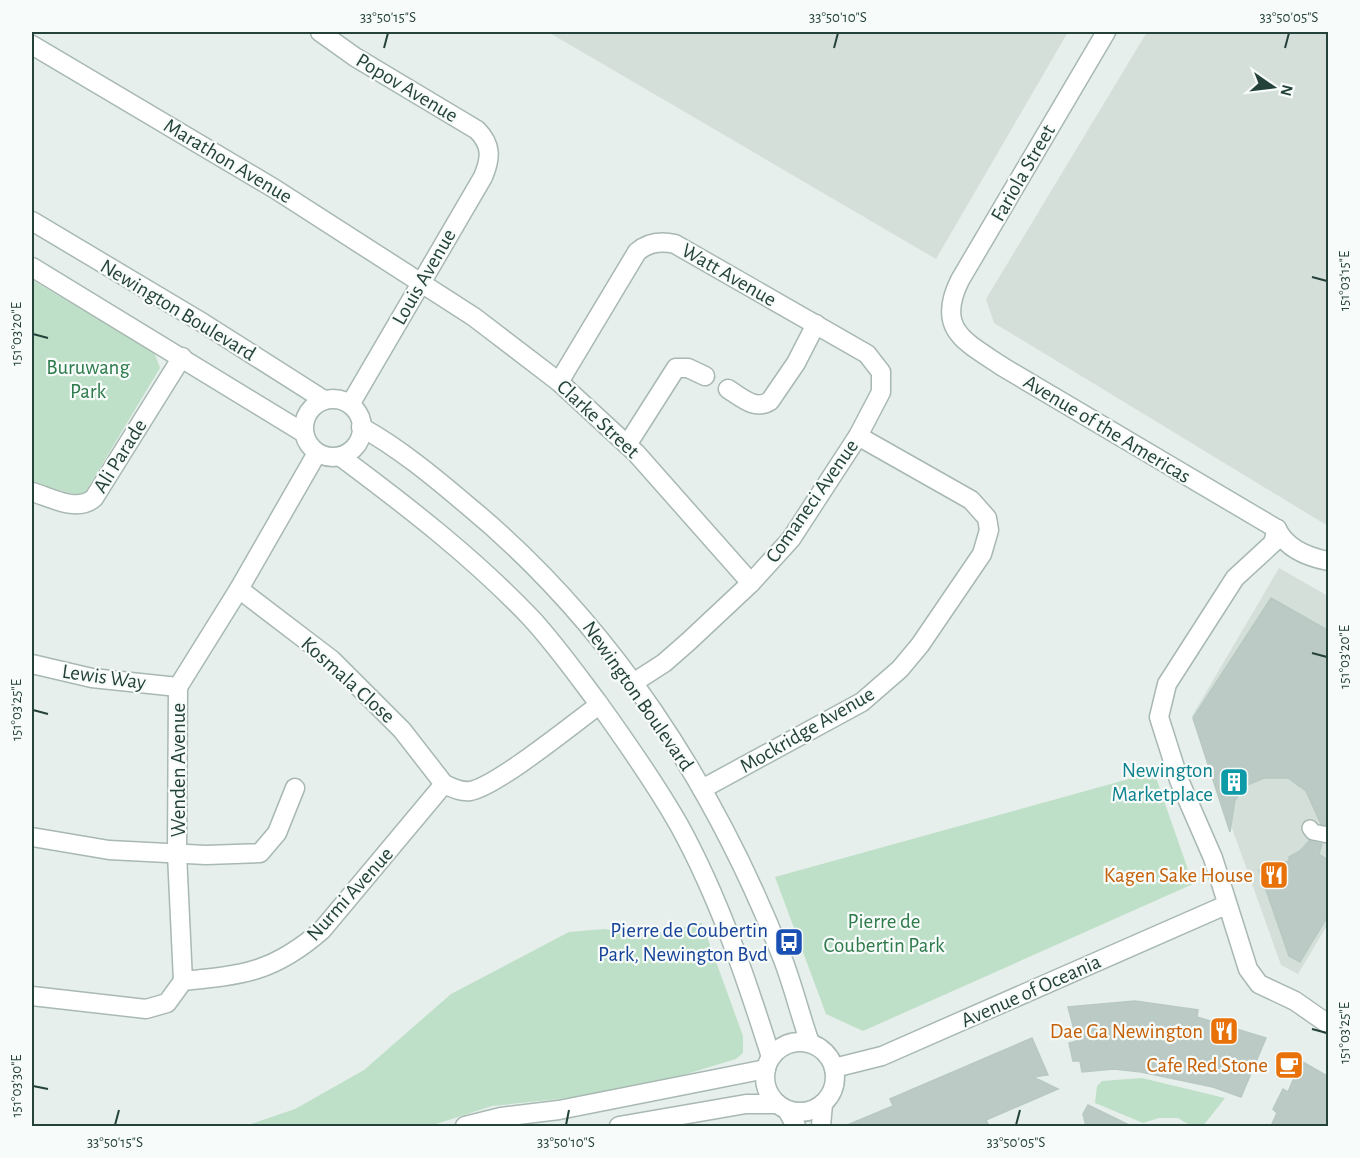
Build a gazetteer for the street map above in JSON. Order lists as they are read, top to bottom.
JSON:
{
  "streets": {
    "street": [
      "Popov Avenue",
      "Marathon Avenue",
      "Fariola Street",
      "Watt Avenue",
      "Louis Avenue",
      "Newington Boulevard",
      "Clarke Street",
      "Avenue of the Americas",
      "Ali Parade",
      "Comaneci Avenue",
      "Lewis Way",
      "Kosmala Close",
      "Mockridge Avenue",
      "Wenden Avenue",
      "Nurmi Avenue",
      "Avenue of Oceania"
    ]
  },
  "crossings": [
    ["Popov Avenue", "Louis Avenue"],
    ["Marathon Avenue", "Louis Avenue"],
    ["Marathon Avenue", "Clarke Street"],
    ["Fariola Street", "Avenue of the Americas"],
    ["Watt Avenue", "Clarke Street"],
    ["Watt Avenue", "Comaneci Avenue"],
    ["Louis Avenue", "Newington Boulevard"],
    ["Louis Avenue", "Clarke Street"],
    ["Louis Avenue", "Wenden Avenue"],
    ["Newington Boulevard", "Ali Parade"],
    ["Newington Boulevard", "Comaneci Avenue"],
    ["Newington Boulevard", "Mockridge Avenue"],
    ["Newington Boulevard", "Wenden Avenue"],
    ["Newington Boulevard", "Avenue of Oceania"],
    ["Clarke Street", "Comaneci Avenue"],
    ["Comaneci Avenue", "Mockridge Avenue"],
    ["Lewis Way", "Wenden Avenue"],
    ["Kosmala Close", "Wenden Avenue"],
    ["Kosmala Close", "Nurmi Avenue"],
    ["Wenden Avenue", "Nurmi Avenue"]
  ],
  "parks": ["Buruwang Park", "Pierre de Coubertin Park"],
  "places": {
    "building": ["Newington Marketplace"],
    "restaurant": ["Kagen Sake House", "Dae Ga Newington"],
    "bus stop": ["Pierre de Coubertin Park, Newington Bvd"],
    "cafe": ["Cafe Red Stone"]
  },
  "north": "right",
  "coordinates": [
    "33°50'15\"S",
    "33°50'10\"S",
    "33°50'05\"S",
    "151°03'15\"E",
    "151°03'20\"E",
    "151°03'25\"E",
    "151°03'30\"E"
  ]
}
